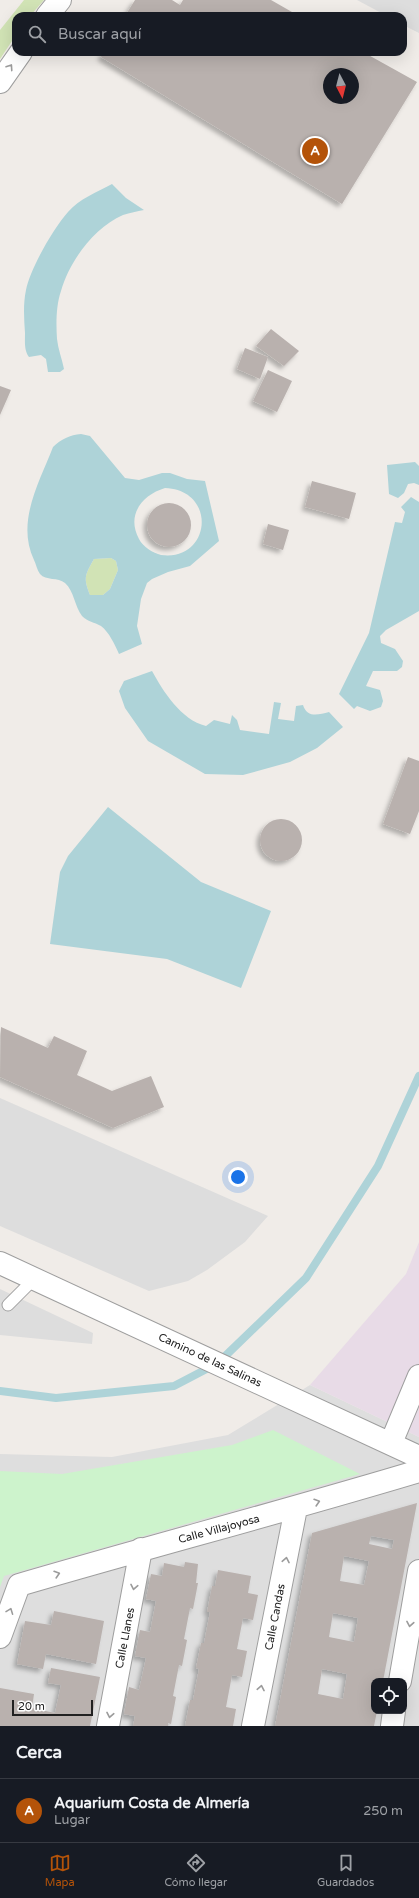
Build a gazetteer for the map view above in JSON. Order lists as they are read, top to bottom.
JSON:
{
  "streets": {
    "street": [
      "Camino de las Salinas",
      "Calle Villajoyosa",
      "Calle Candas",
      "Calle Llanes"
    ]
  },
  "crossings": [
    ["Calle Villajoyosa", "Calle Candas"],
    ["Calle Villajoyosa", "Calle Llanes"]
  ],
  "one_way": ["Calle Villajoyosa", "Calle Llanes"],
  "scale_bar": "20 m",
  "north": "bottom",
  "page": {
    "search": "Buscar aquí",
    "pins": "A",
    "scale": "20 m",
    "heading": "Cerca",
    "list": [
      {
        "mark": "A",
        "name": "Aquarium Costa de Almería",
        "note": "Lugar",
        "value": "250 m"
      }
    ],
    "nav": ["Mapa", "Cómo llegar", "Guardados"]
  }
}
